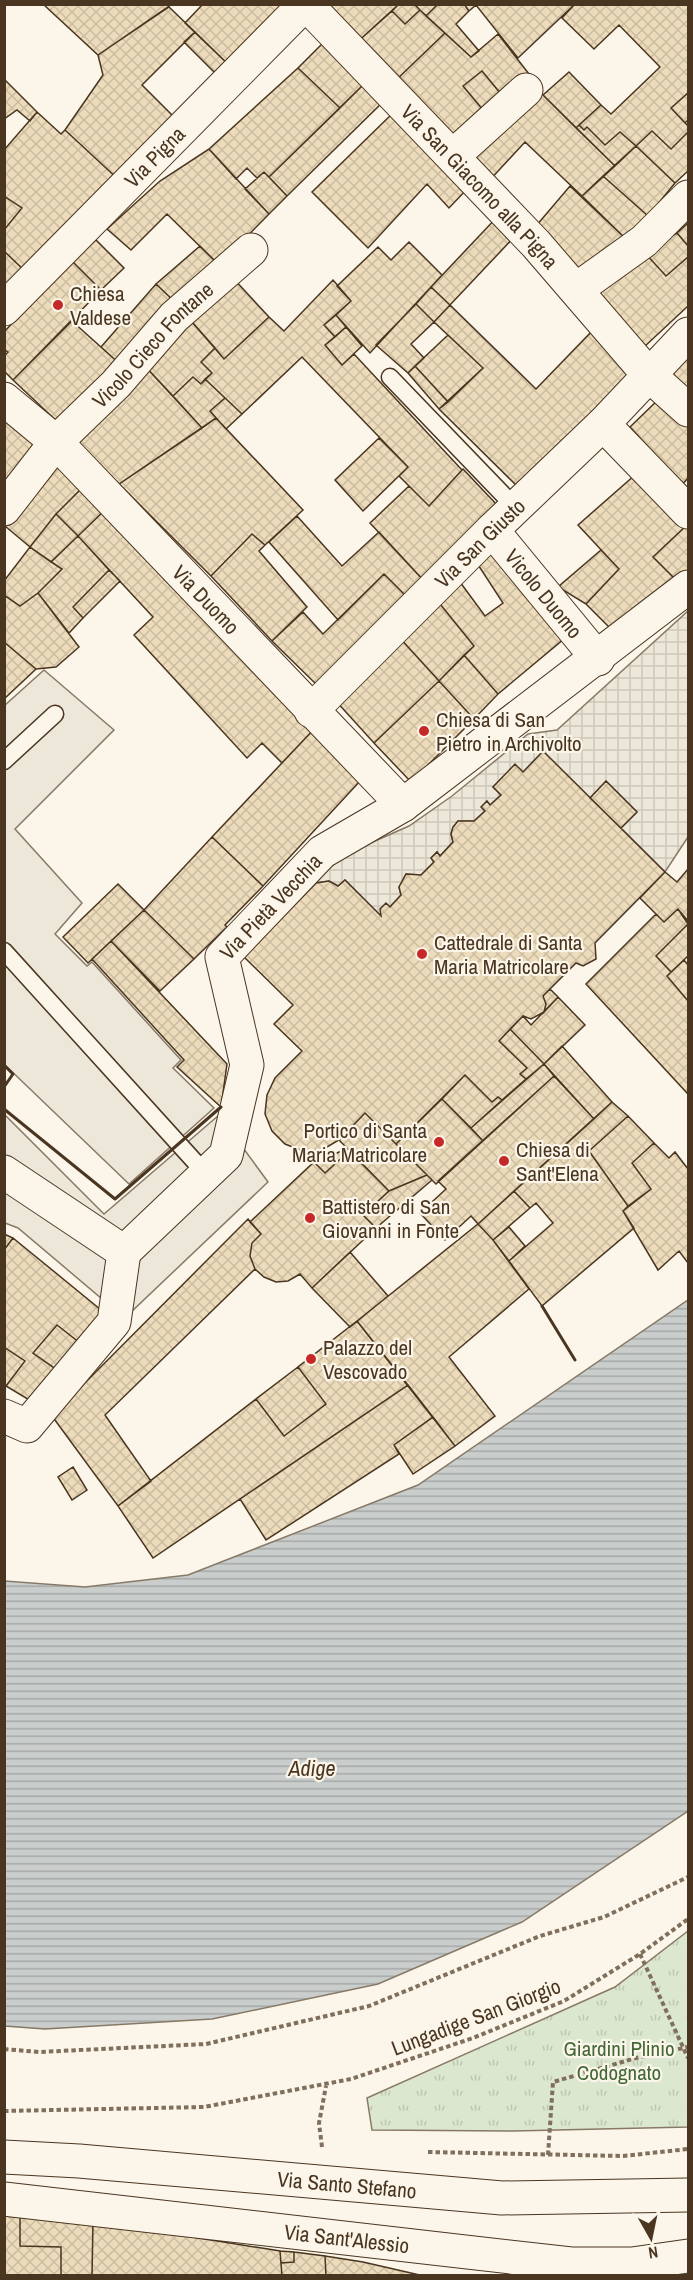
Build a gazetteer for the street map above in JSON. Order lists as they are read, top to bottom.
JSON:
{
  "streets": {
    "street": [
      "Via Pigna",
      "Via San Giacomo alla Pigna",
      "Vicolo Cieco Fontane",
      "Via San Giusto",
      "Vicolo Duomo",
      "Via Duomo",
      "Via Pietà Vecchia",
      "Via Santo Stefano",
      "Via Sant'Alessio"
    ],
    "path": ["Lungadige San Giorgio"]
  },
  "crossings": [
    ["Via Pigna", "Via San Giacomo alla Pigna"],
    ["Via San Giacomo alla Pigna", "Via San Giusto"],
    ["Vicolo Cieco Fontane", "Via Duomo"],
    ["Via San Giusto", "Vicolo Duomo"],
    ["Via San Giusto", "Via Duomo"],
    ["Vicolo Duomo", "Via Pietà Vecchia"],
    ["Via Duomo", "Via Pietà Vecchia"]
  ],
  "water": ["Adige"],
  "parks": ["Giardini Plinio Codognato"],
  "places": [
    "Chiesa Valdese",
    "Chiesa di San Pietro in Archivolto",
    "Cattedrale di Santa Maria Matricolare",
    "Portico di Santa Maria Matricolare",
    "Chiesa di Sant'Elena",
    "Battistero di San Giovanni in Fonte",
    "Palazzo del Vescovado"
  ],
  "north": "bottom"
}
